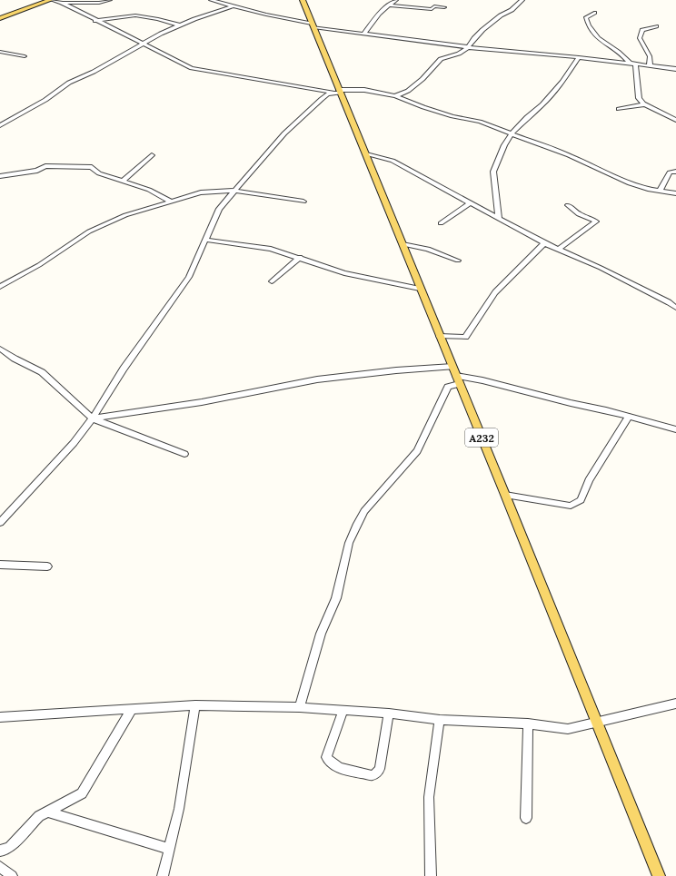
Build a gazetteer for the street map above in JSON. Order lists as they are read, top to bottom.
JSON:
{
  "streets": {
    "main road": ["A232"]
  }
}
